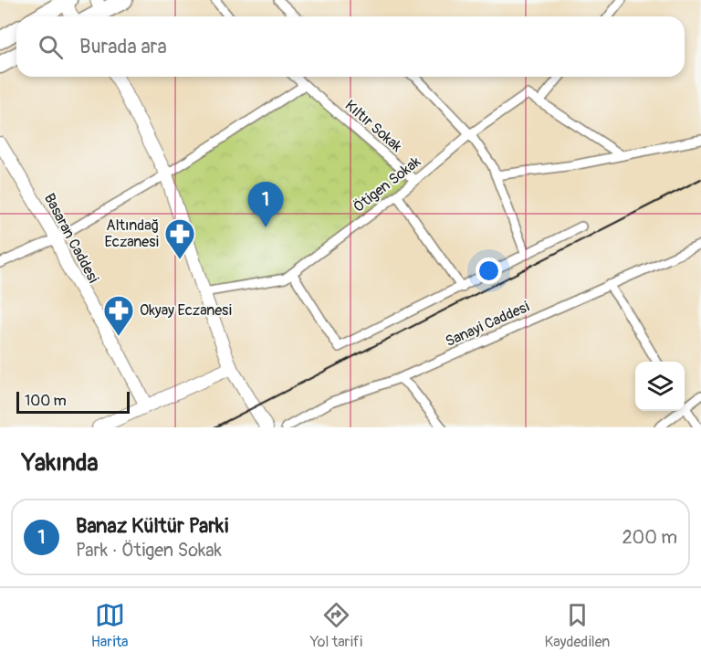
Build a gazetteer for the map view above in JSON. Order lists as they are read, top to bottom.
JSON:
{
  "streets": {
    "street": [
      "Kıltır Sokak",
      "Ötigen Sokak",
      "Basaran Caddesi",
      "Sanayi Caddesi"
    ]
  },
  "crossings": [
    ["Kıltır Sokak", "Ötigen Sokak"]
  ],
  "places": {
    "pharmacy": ["Altındağ Eczanesi", "Okyay Eczanesi"]
  },
  "scale_bar": "100 m",
  "page": {
    "search": "Burada ara",
    "pins": "1",
    "scale": "100 m",
    "heading": "Yakında",
    "list": [
      {
        "mark": "1",
        "name": "Banaz Kültür Parki",
        "note": "Park · Ötigen Sokak",
        "value": "200 m"
      }
    ],
    "nav": ["Harita", "Yol tarifi", "Kaydedilen"]
  }
}
